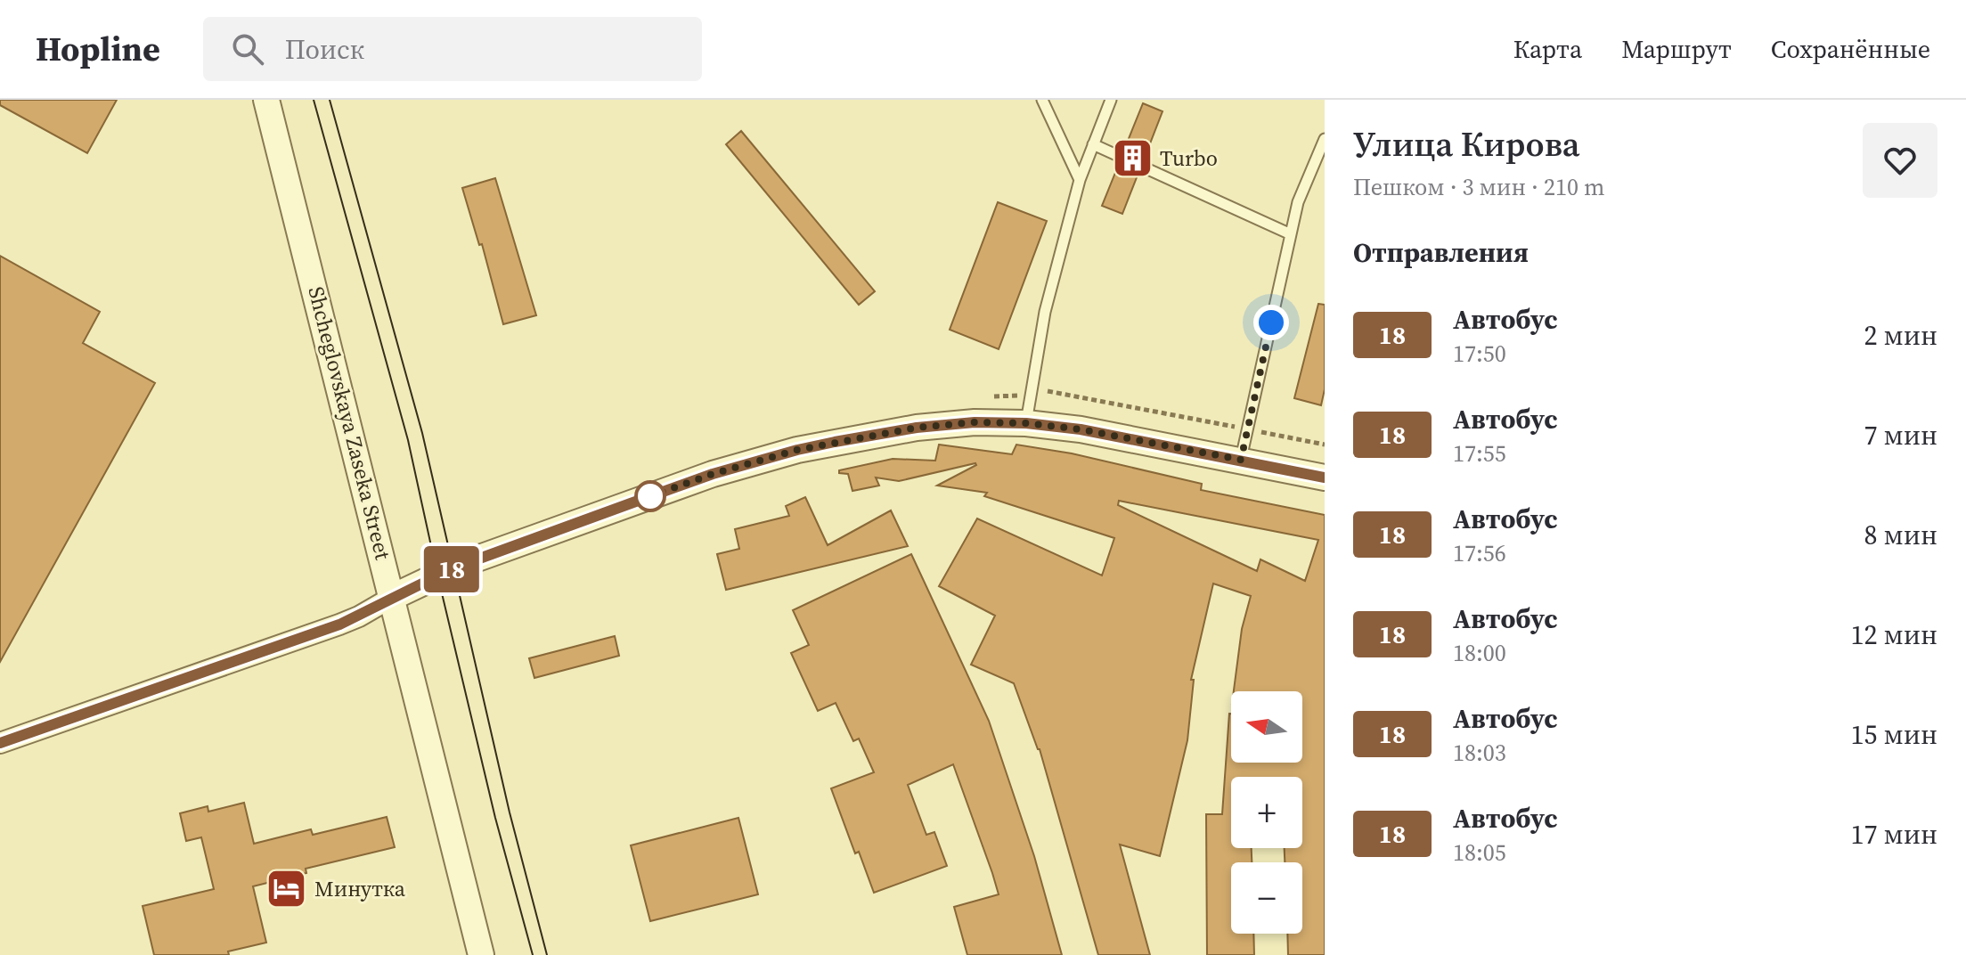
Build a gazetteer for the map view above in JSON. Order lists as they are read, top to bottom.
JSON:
{
  "streets": {
    "street": ["Shcheglovskaya Zaseka Street"]
  },
  "places": {
    "building": ["Turbo"],
    "hotel": ["Минутка"]
  },
  "lines": ["bus line 18"],
  "north": "left",
  "page": {
    "header": "Hopline",
    "search": "Поиск",
    "nav": ["Карта", "Маршрут", "Сохранённые"],
    "on_map": "18",
    "heading": [
      ["Улица Кирова", "Пешком · 3 мин · 210 m"],
      "Отправления"
    ],
    "list": [
      {
        "mark": "18",
        "name": "Автобус",
        "note": "17:50",
        "value": "2 мин"
      },
      {
        "mark": "18",
        "name": "Автобус",
        "note": "17:55",
        "value": "7 мин"
      },
      {
        "mark": "18",
        "name": "Автобус",
        "note": "17:56",
        "value": "8 мин"
      },
      {
        "mark": "18",
        "name": "Автобус",
        "note": "18:00",
        "value": "12 мин"
      },
      {
        "mark": "18",
        "name": "Автобус",
        "note": "18:03",
        "value": "15 мин"
      },
      {
        "mark": "18",
        "name": "Автобус",
        "note": "18:05",
        "value": "17 мин"
      }
    ],
    "map_buttons": ["+", "−"]
  }
}
